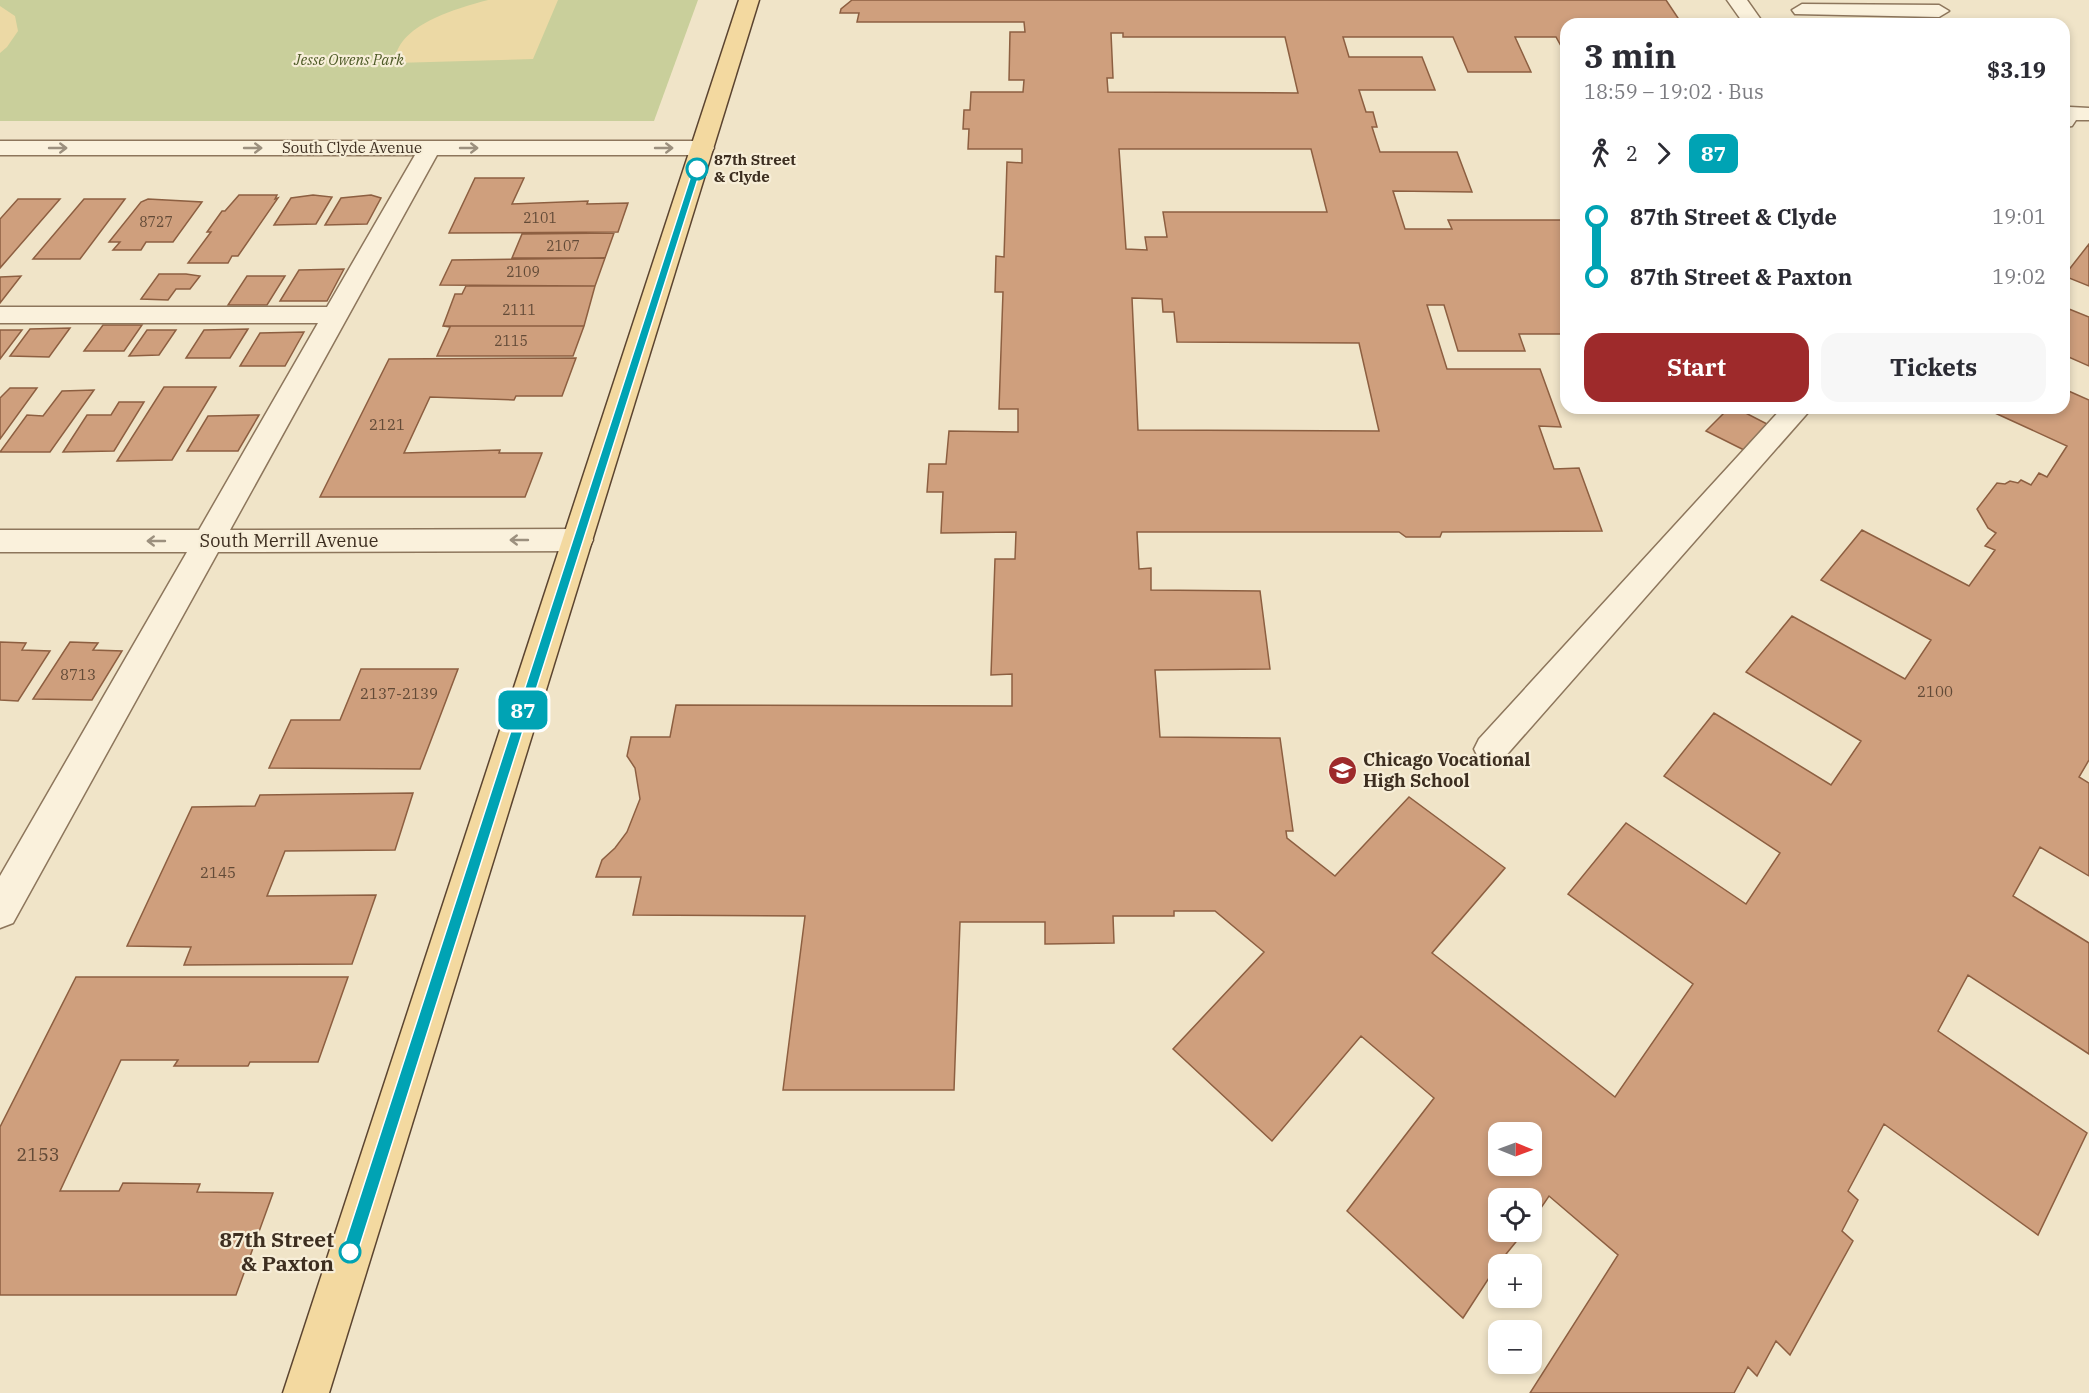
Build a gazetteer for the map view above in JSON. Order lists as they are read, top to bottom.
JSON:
{
  "streets": {
    "street": ["South Clyde Avenue", "South Merrill Avenue"]
  },
  "parks": ["Jesse Owens Park"],
  "places": {
    "other": ["87th Street & Clyde", "87th Street & Paxton"],
    "school or university": ["Chicago Vocational High School"]
  },
  "lines": ["bus line 87"],
  "house_numbers": [
    "2101",
    "8727",
    "2107",
    "2109",
    "2111",
    "2115",
    "2121",
    "8713",
    "2100",
    "2137-2139",
    "2145",
    "2153"
  ],
  "north": "right",
  "page": {
    "on_map": "87",
    "heading": ["3 min", "18:59 – 19:02 · Bus", "$3.19"],
    "legs": ["2", "87"],
    "list": [
      {
        "name": "87th Street & Clyde",
        "value": "19:01"
      },
      {
        "name": "87th Street & Paxton",
        "value": "19:02"
      }
    ],
    "buttons": ["Start", "Tickets"],
    "map_buttons": ["+", "−"]
  }
}
